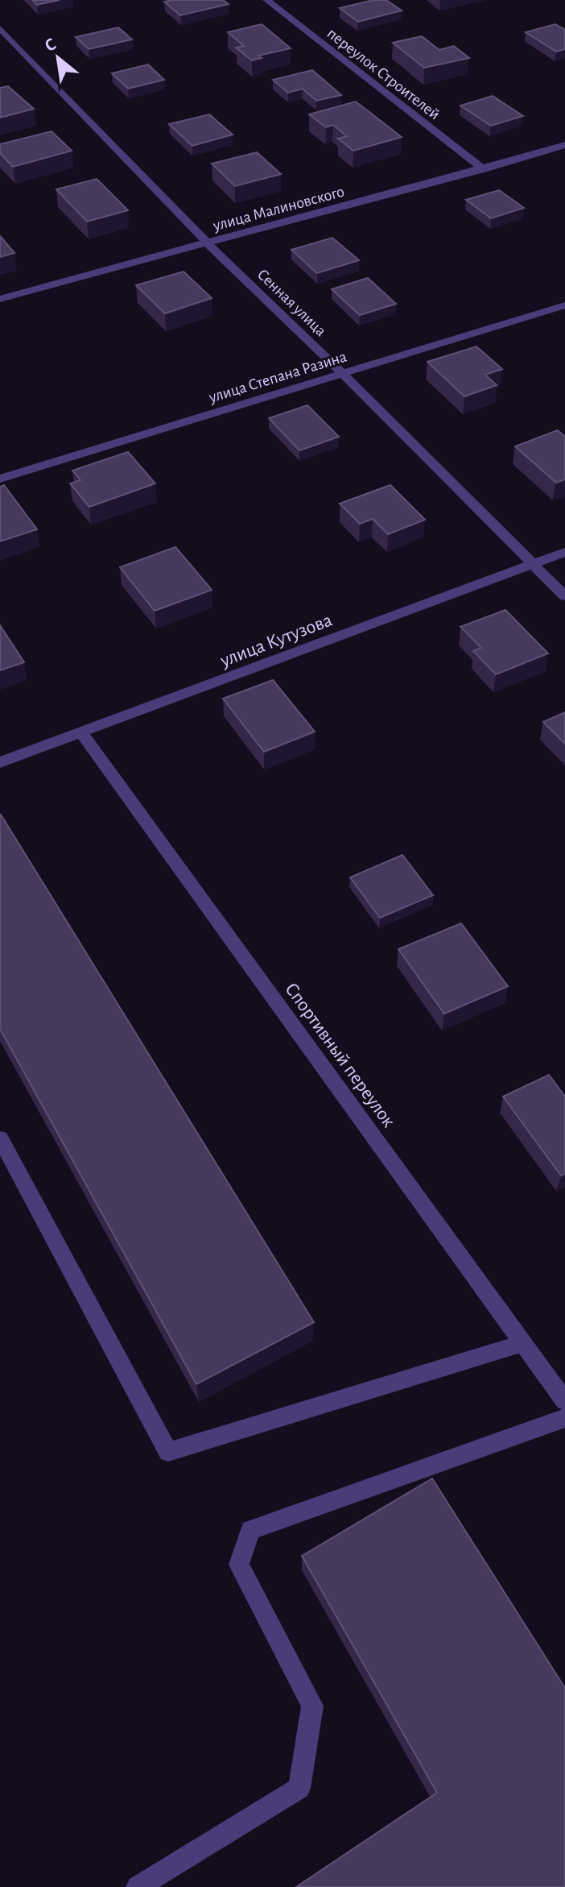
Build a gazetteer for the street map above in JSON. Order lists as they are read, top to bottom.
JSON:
{
  "streets": {
    "street": [
      "переулок Строителей",
      "улица Малиновского",
      "Сенная улица",
      "улица Степана Разина",
      "улица Кутузова",
      "Спортивный переулок"
    ]
  },
  "crossings": [
    ["переулок Строителей", "улица Малиновского"],
    ["улица Малиновского", "Сенная улица"],
    ["Сенная улица", "улица Степана Разина"],
    ["Сенная улица", "улица Кутузова"],
    ["улица Кутузова", "Спортивный переулок"]
  ],
  "north": "top left"
}
